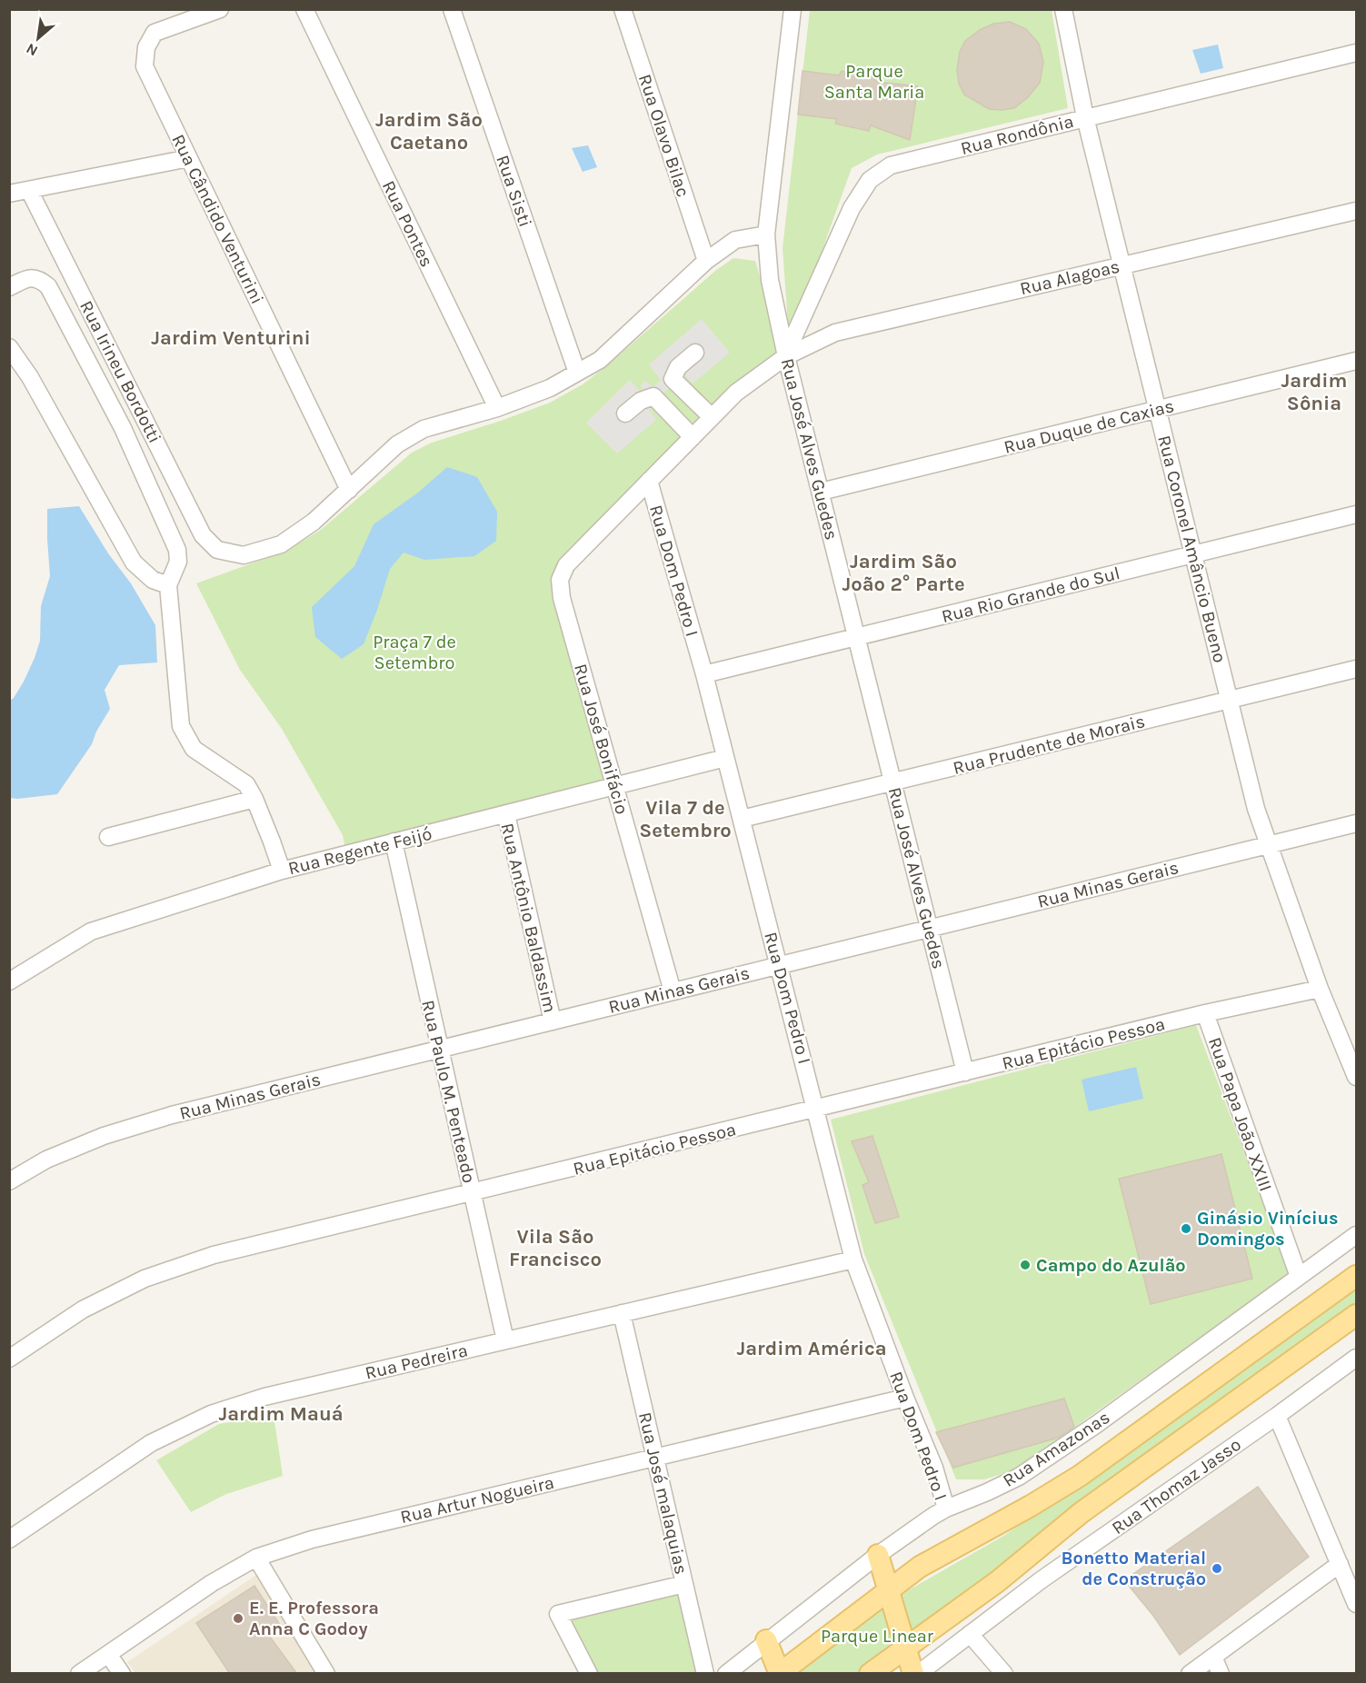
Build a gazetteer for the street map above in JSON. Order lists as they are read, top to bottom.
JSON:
{
  "streets": {
    "street": [
      "Rua Rondônia",
      "Rua Olavo Bilac",
      "Rua Sisti",
      "Rua Cândido Venturini",
      "Rua Pontes",
      "Rua Alagoas",
      "Rua Irineu Bordotti",
      "Rua Duque de Caxias",
      "Rua José Alves Guedes",
      "Rua Coronel Amâncio Bueno",
      "Rua Dom Pedro I",
      "Rua Rio Grande do Sul",
      "Rua José Bonifácio",
      "Rua Prudente de Morais",
      "Rua Regente Feijó",
      "Rua Minas Gerais",
      "Rua Antônio Baldassim",
      "Rua Epitácio Pessoa",
      "Rua Paulo M. Penteado",
      "Rua Papa João XXIII",
      "Rua Pedreira",
      "Rua Amazonas",
      "Rua Thomaz Jasso",
      "Rua José malaquias",
      "Rua Artur Nogueira"
    ]
  },
  "crossings": [
    ["Rua Rondônia", "Rua Alagoas"],
    ["Rua Rondônia", "Rua José Alves Guedes"],
    ["Rua Rondônia", "Rua Coronel Amâncio Bueno"],
    ["Rua Cândido Venturini", "Rua Irineu Bordotti"],
    ["Rua Alagoas", "Rua José Alves Guedes"],
    ["Rua Alagoas", "Rua Coronel Amâncio Bueno"],
    ["Rua Alagoas", "Rua Dom Pedro I"],
    ["Rua Alagoas", "Rua José Bonifácio"],
    ["Rua Duque de Caxias", "Rua José Alves Guedes"],
    ["Rua Duque de Caxias", "Rua Coronel Amâncio Bueno"],
    ["Rua José Alves Guedes", "Rua Rio Grande do Sul"],
    ["Rua José Alves Guedes", "Rua Prudente de Morais"],
    ["Rua José Alves Guedes", "Rua Minas Gerais"],
    ["Rua José Alves Guedes", "Rua Epitácio Pessoa"],
    ["Rua Coronel Amâncio Bueno", "Rua Rio Grande do Sul"],
    ["Rua Coronel Amâncio Bueno", "Rua Prudente de Morais"],
    ["Rua Coronel Amâncio Bueno", "Rua Minas Gerais"],
    ["Rua Coronel Amâncio Bueno", "Rua Epitácio Pessoa"],
    ["Rua Dom Pedro I", "Rua Rio Grande do Sul"],
    ["Rua Dom Pedro I", "Rua Prudente de Morais"],
    ["Rua Dom Pedro I", "Rua Regente Feijó"],
    ["Rua Dom Pedro I", "Rua Minas Gerais"],
    ["Rua Dom Pedro I", "Rua Epitácio Pessoa"],
    ["Rua Dom Pedro I", "Rua Pedreira"],
    ["Rua Dom Pedro I", "Rua Amazonas"],
    ["Rua Dom Pedro I", "Rua Artur Nogueira"],
    ["Rua José Bonifácio", "Rua Regente Feijó"],
    ["Rua José Bonifácio", "Rua Minas Gerais"],
    ["Rua Regente Feijó", "Rua Antônio Baldassim"],
    ["Rua Regente Feijó", "Rua Paulo M. Penteado"],
    ["Rua Minas Gerais", "Rua Antônio Baldassim"],
    ["Rua Minas Gerais", "Rua Paulo M. Penteado"],
    ["Rua Epitácio Pessoa", "Rua Paulo M. Penteado"],
    ["Rua Epitácio Pessoa", "Rua Papa João XXIII"],
    ["Rua Paulo M. Penteado", "Rua Pedreira"],
    ["Rua Papa João XXIII", "Rua Amazonas"],
    ["Rua Pedreira", "Rua José malaquias"],
    ["Rua José malaquias", "Rua Artur Nogueira"]
  ],
  "districts": [
    "Jardim São Caetano",
    "Jardim Venturini",
    "Jardim Sônia",
    "Jardim São João 2° Parte",
    "Vila 7 de Setembro",
    "Vila São Francisco",
    "Jardim América",
    "Jardim Mauá"
  ],
  "parks": ["Parque Santa Maria", "Praça 7 de Setembro", "Parque Linear"],
  "places": [
    "Ginásio Vinícius Domingos",
    "Campo do Azulão",
    "Bonetto Material de Construção",
    "E. E. Professora Anna C Godoy"
  ],
  "north": "bottom left"
}
